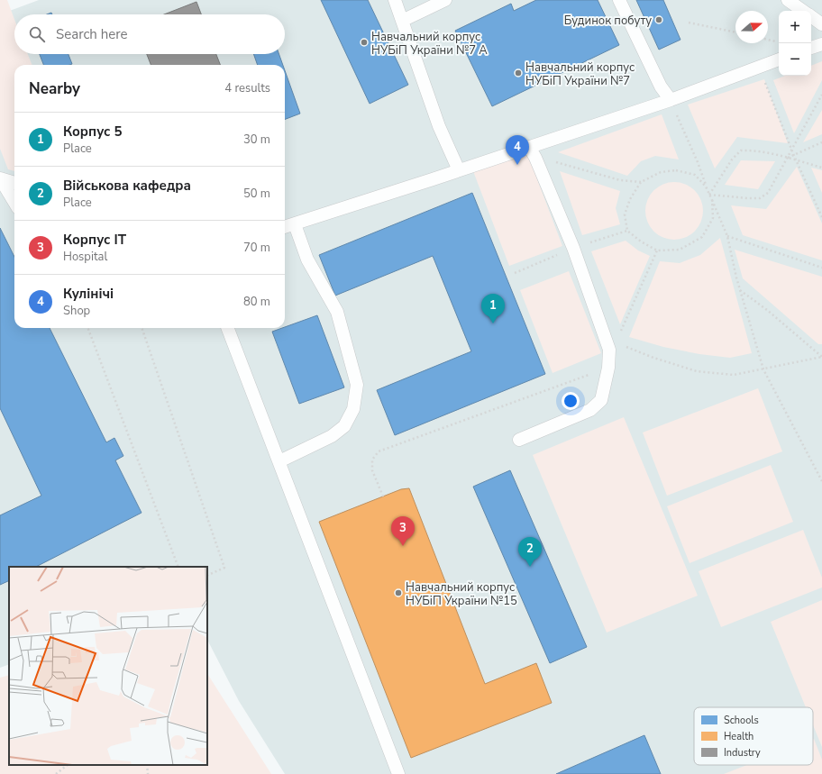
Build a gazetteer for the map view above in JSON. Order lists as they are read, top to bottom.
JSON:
{
  "places": [
    "Будинок побуту",
    "Навчальний корпус НУБіП України №7 А",
    "Навчальний корпус НУБіП України №7",
    "Навчальний корпус НУБіП України №15"
  ],
  "legend": ["Schools", "Health", "Industry"],
  "north": "right",
  "page": {
    "map_buttons": ["+", "−"],
    "search": "Search here",
    "heading": ["Nearby", "4 results"],
    "list": [
      {
        "mark": "1",
        "name": "Корпус 5",
        "note": "Place",
        "value": "30 m"
      },
      {
        "mark": "2",
        "name": "Військова кафедра",
        "note": "Place",
        "value": "50 m"
      },
      {
        "mark": "3",
        "name": "Корпус ІТ",
        "note": "Hospital",
        "value": "70 m"
      },
      {
        "mark": "4",
        "name": "Кулінічі",
        "note": "Shop",
        "value": "80 m"
      }
    ],
    "pins": [
      "4",
      "1",
      "3",
      "2"
    ]
  }
}
